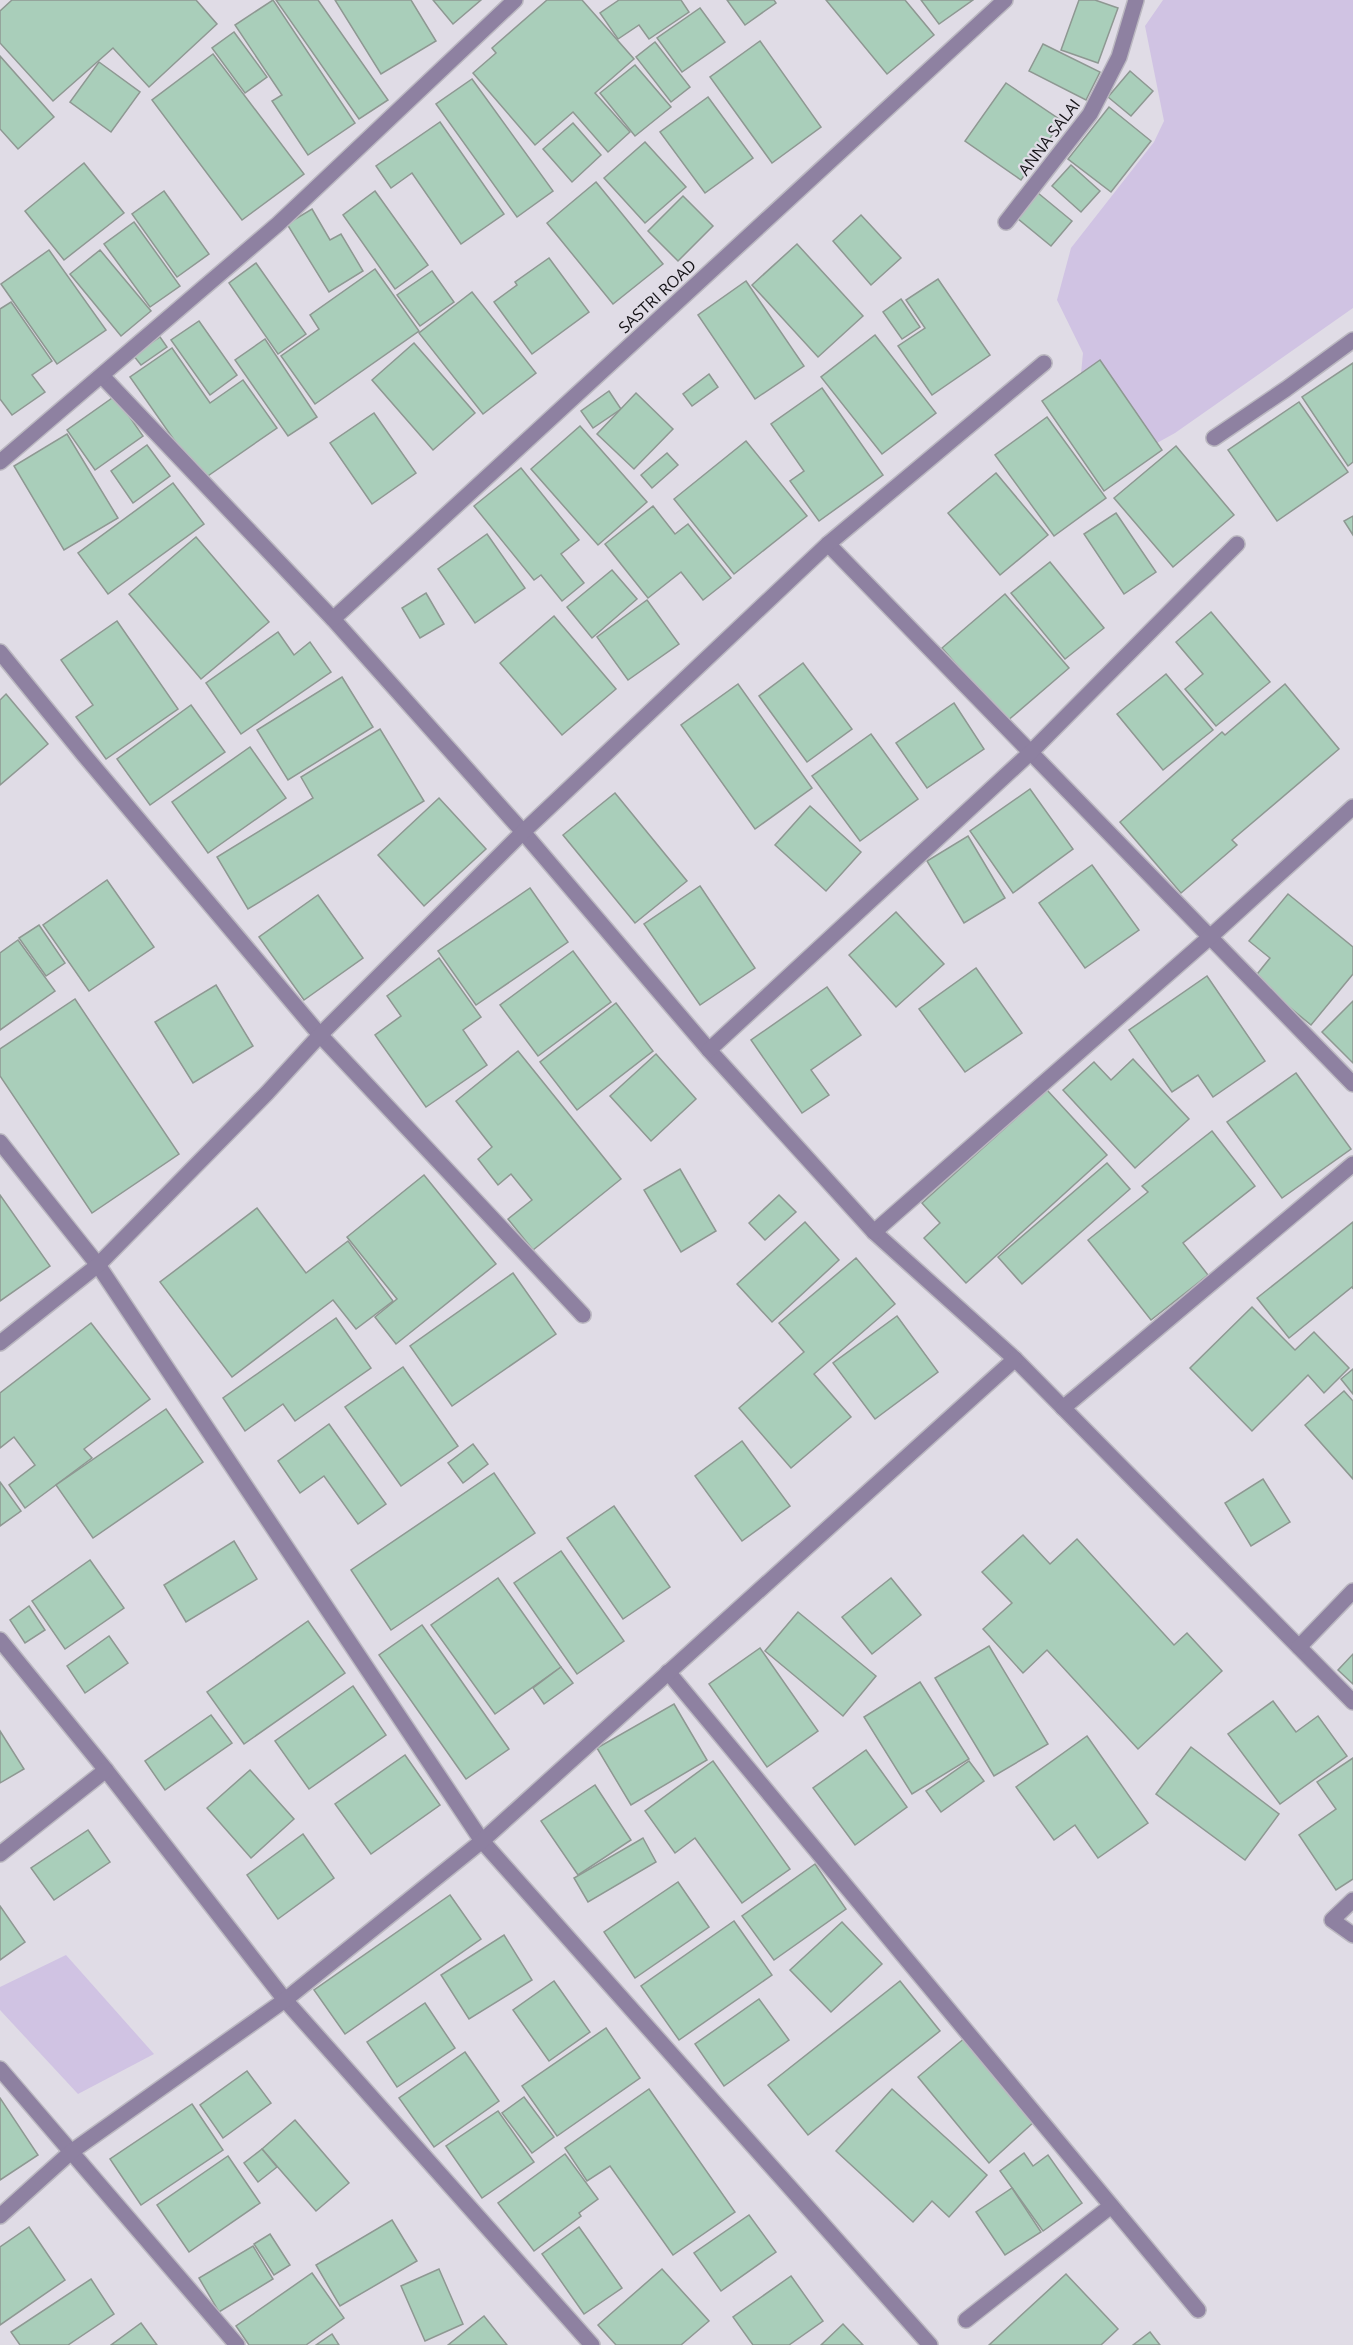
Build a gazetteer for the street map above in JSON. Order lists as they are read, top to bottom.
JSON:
{
  "streets": {
    "street": ["ANNA SALAI", "SASTRI ROAD"]
  }
}
